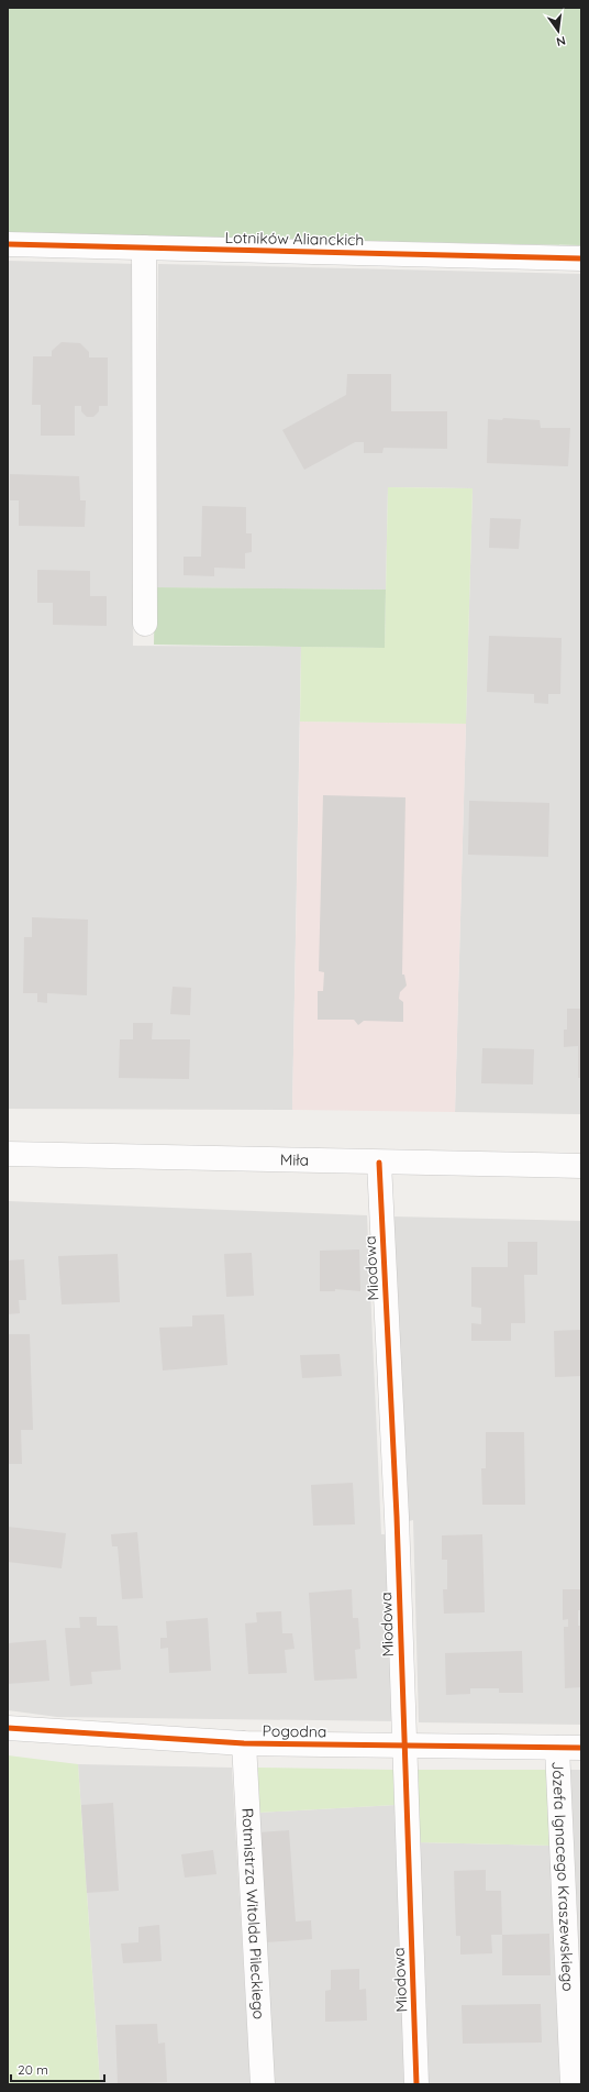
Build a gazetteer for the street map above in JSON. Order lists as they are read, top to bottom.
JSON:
{
  "streets": {
    "street": [
      "Lotników Alianckich",
      "Miła",
      "Miodowa",
      "Pogodna",
      "Józefa Ignacego Kraszewskiego",
      "Rotmistrza Witolda Pileckiego"
    ]
  },
  "crossings": [
    ["Miła", "Miodowa"],
    ["Miodowa", "Pogodna"],
    ["Pogodna", "Józefa Ignacego Kraszewskiego"],
    ["Pogodna", "Rotmistrza Witolda Pileckiego"]
  ],
  "scale_bar": "20 m",
  "north": "bottom"
}
